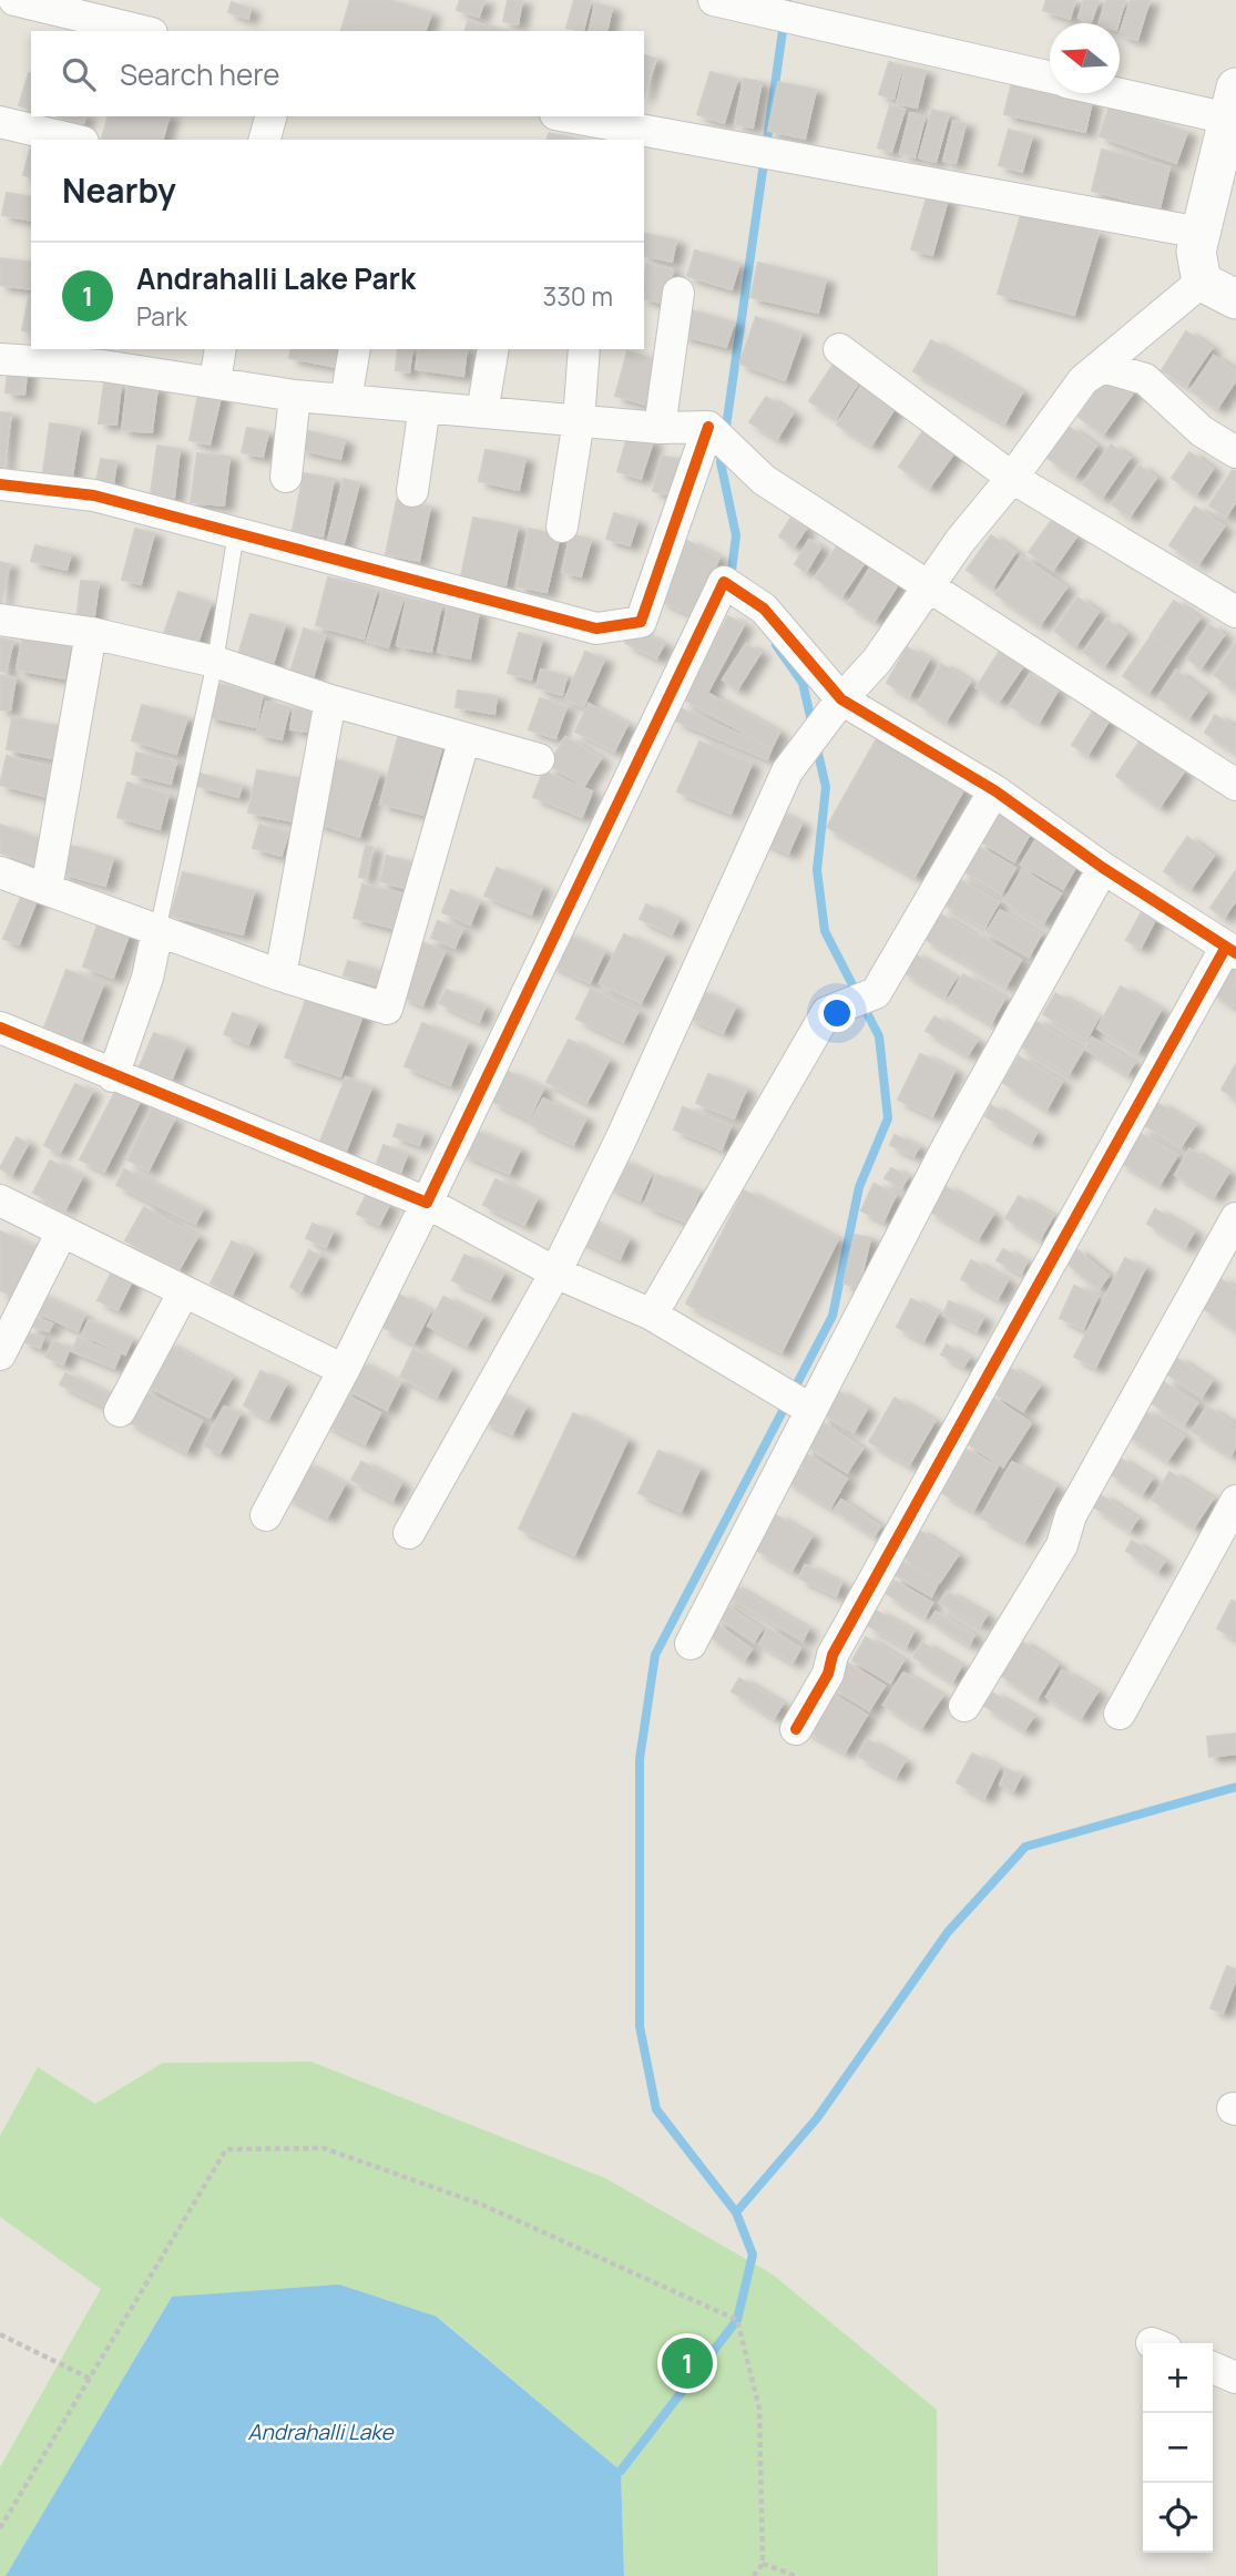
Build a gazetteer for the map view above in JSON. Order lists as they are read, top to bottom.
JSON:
{
  "water": ["Andrahalli Lake"],
  "north": "left",
  "page": {
    "search": "Search here",
    "heading": "Nearby",
    "list": [
      {
        "mark": "1",
        "name": "Andrahalli Lake Park",
        "note": "Park",
        "value": "330 m"
      }
    ],
    "pins": "1",
    "map_buttons": ["+", "−"]
  }
}
